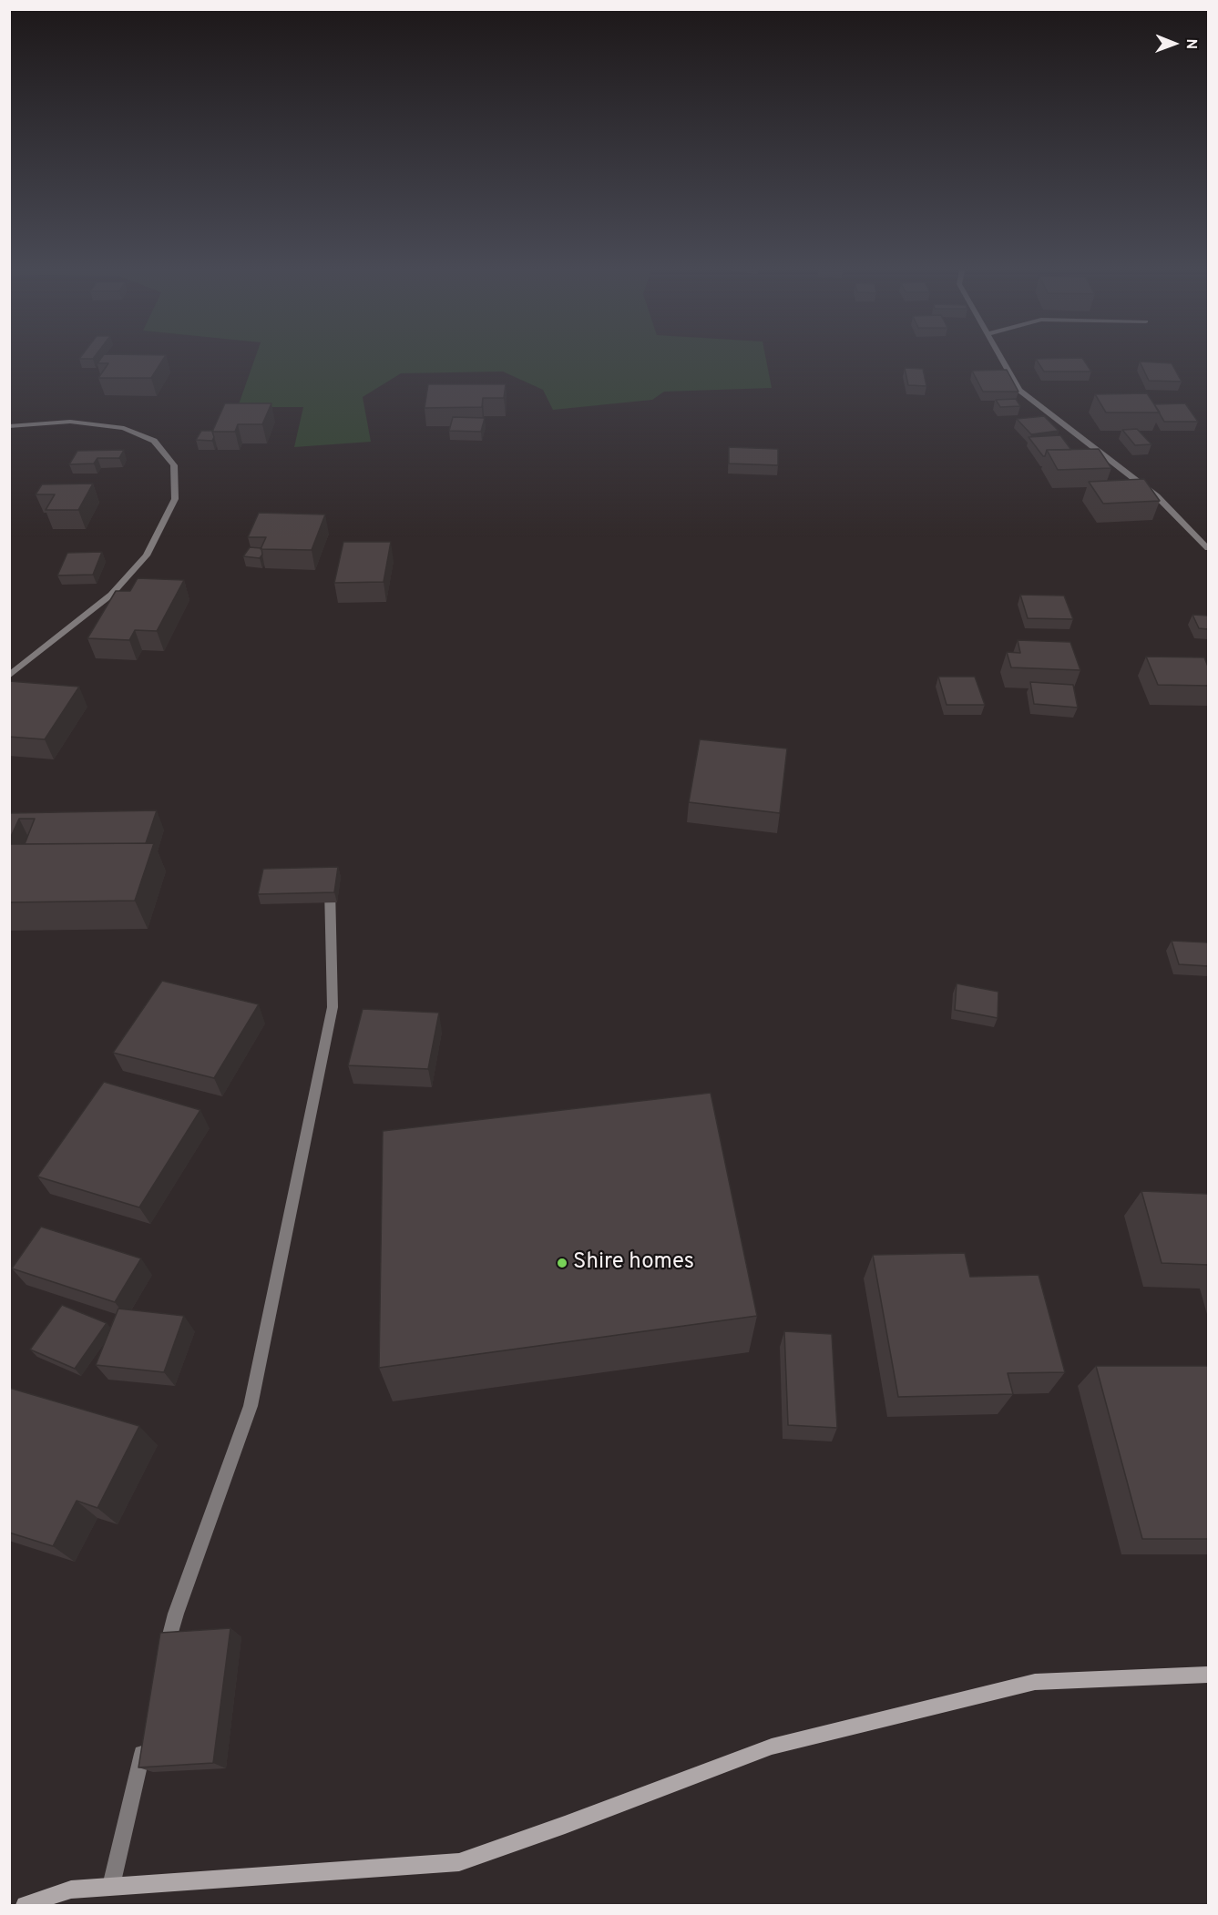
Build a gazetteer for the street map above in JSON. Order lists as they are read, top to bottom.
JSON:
{
  "places": ["Shire homes"],
  "north": "right"
}
